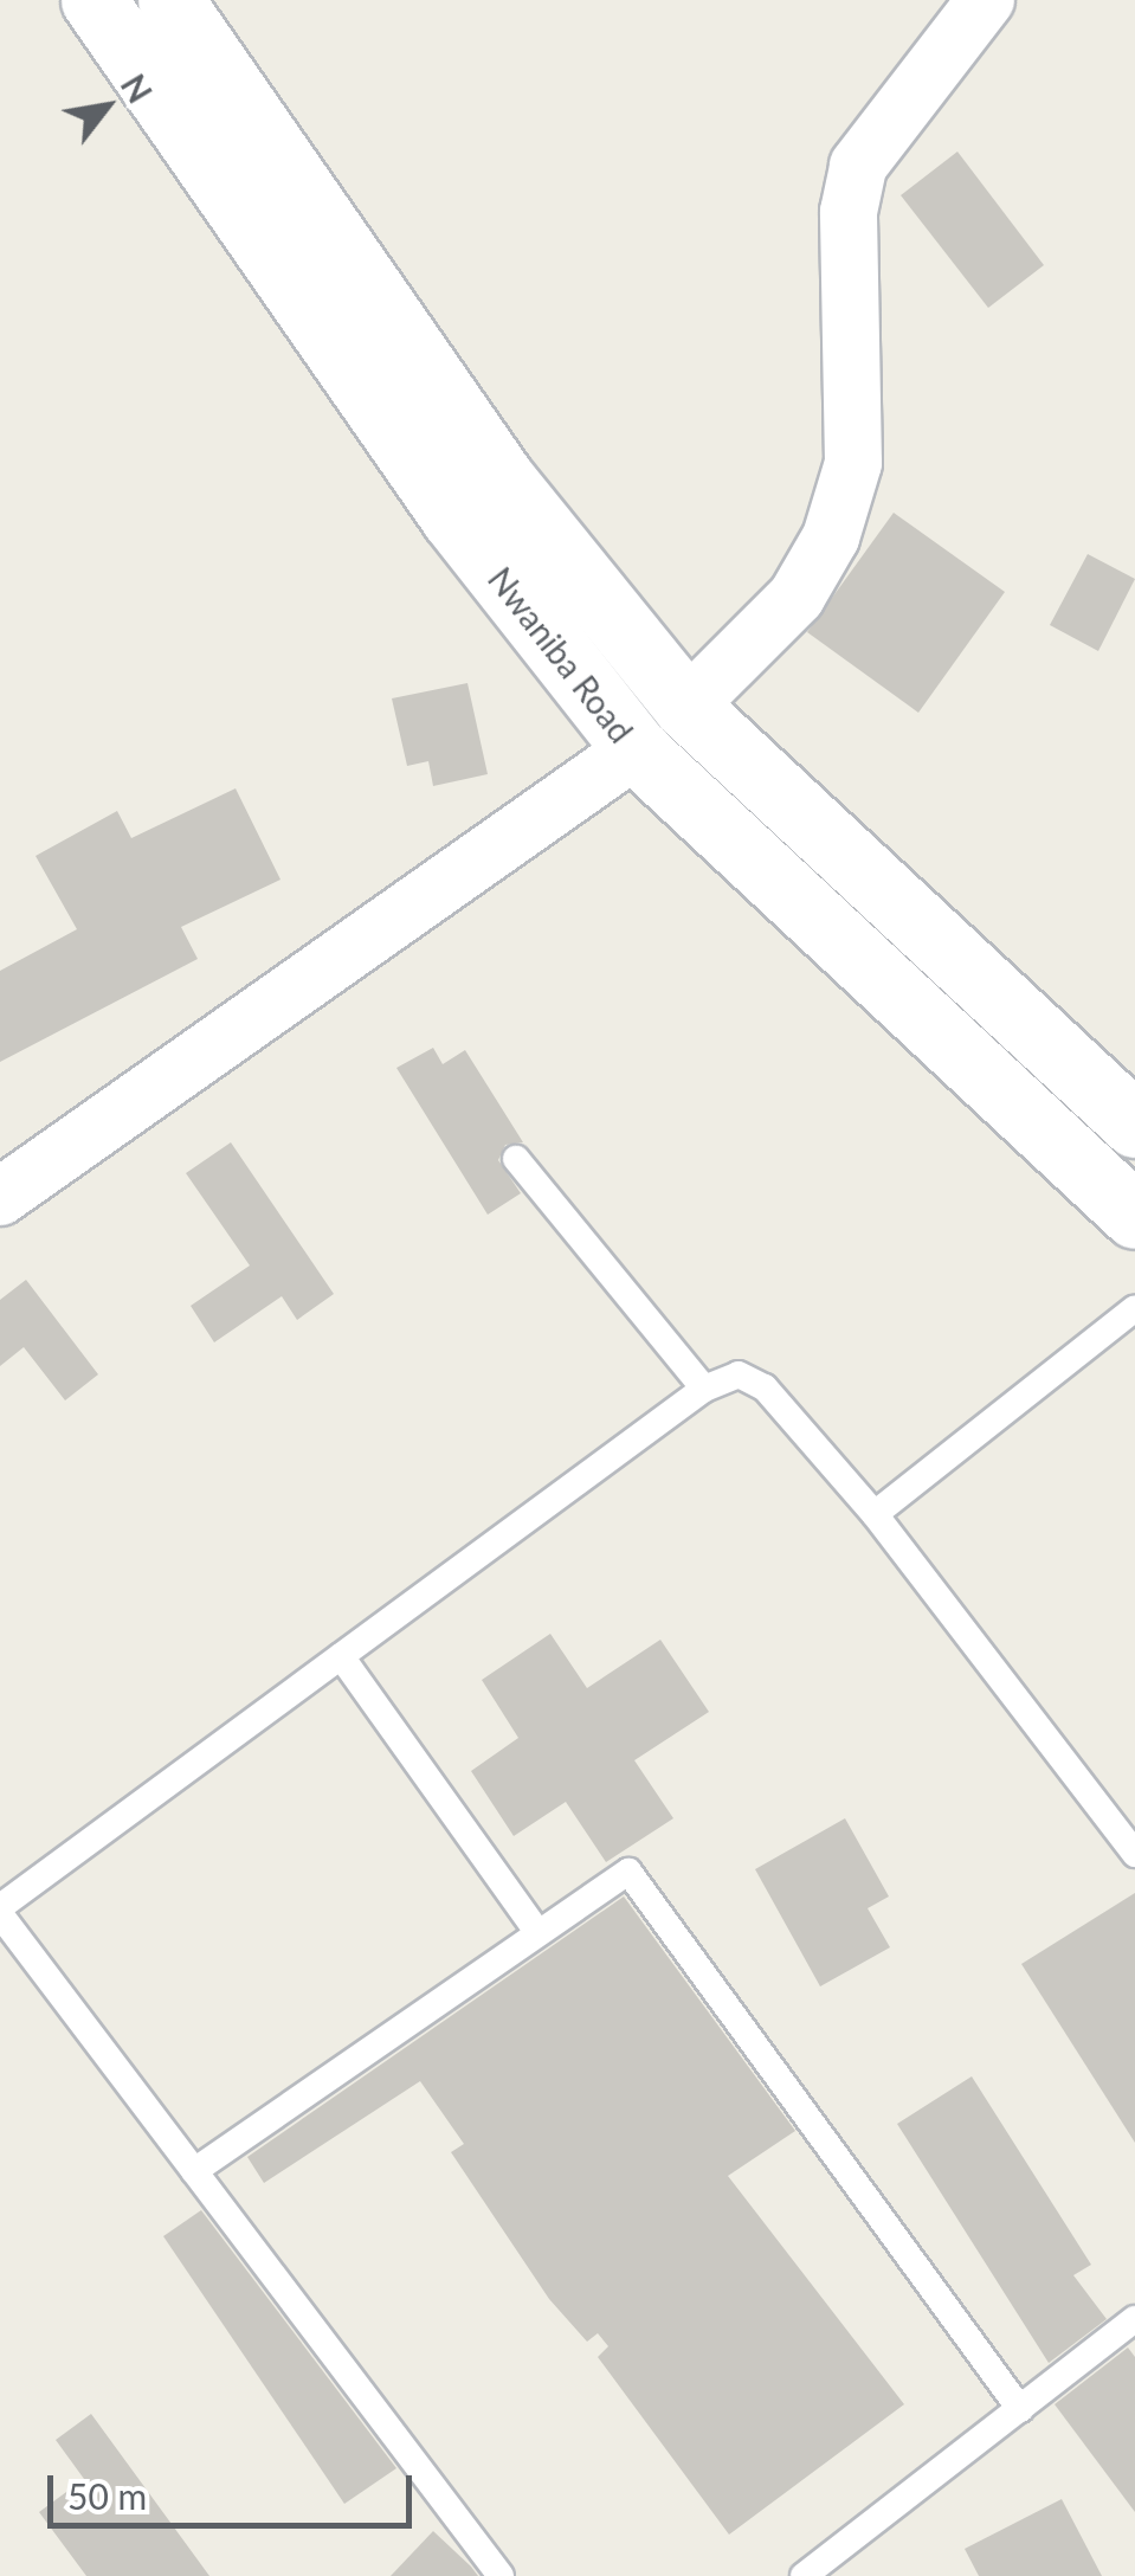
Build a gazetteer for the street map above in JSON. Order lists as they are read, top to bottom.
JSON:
{
  "streets": {
    "main road": ["Nwaniba Road"]
  },
  "scale_bar": "50 m",
  "north": "top right"
}
